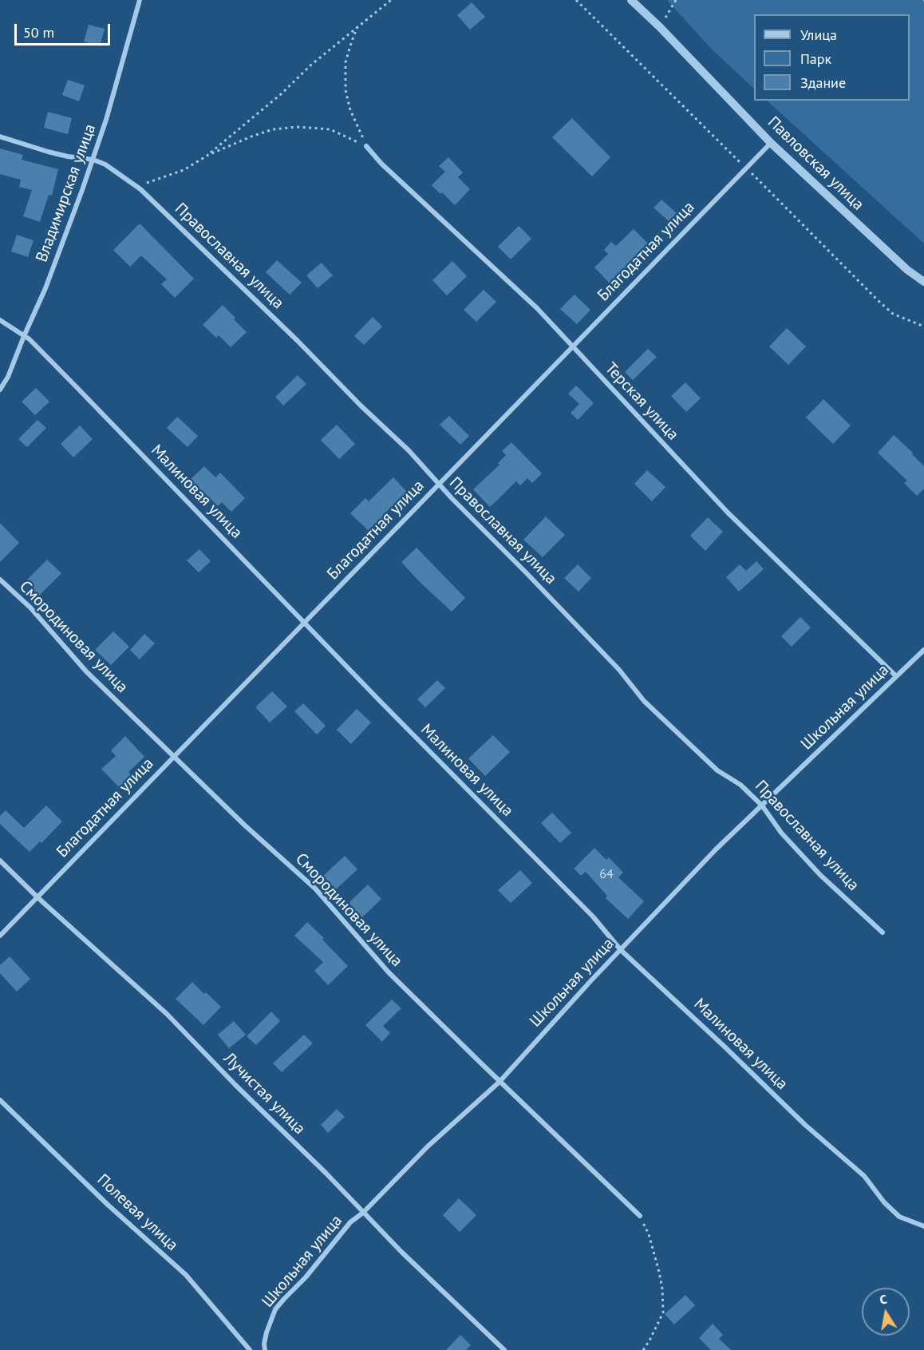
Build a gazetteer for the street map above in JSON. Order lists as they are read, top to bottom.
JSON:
{
  "streets": {
    "street": [
      "Павловская улица",
      "Владимирская улица",
      "Благодатная улица",
      "Православная улица",
      "Терская улица",
      "Малиновая улица",
      "Смородиновая улица",
      "Школьная улица",
      "Лучистая улица",
      "Полевая улица"
    ]
  },
  "crossings": [
    ["Павловская улица", "Благодатная улица"],
    ["Владимирская улица", "Православная улица"],
    ["Владимирская улица", "Малиновая улица"],
    ["Благодатная улица", "Православная улица"],
    ["Благодатная улица", "Терская улица"],
    ["Благодатная улица", "Малиновая улица"],
    ["Благодатная улица", "Смородиновая улица"],
    ["Благодатная улица", "Лучистая улица"],
    ["Православная улица", "Школьная улица"],
    ["Терская улица", "Школьная улица"],
    ["Малиновая улица", "Школьная улица"],
    ["Смородиновая улица", "Школьная улица"],
    ["Школьная улица", "Лучистая улица"]
  ],
  "house_numbers": ["64"],
  "legend": ["Улица", "Парк", "Здание"],
  "scale_bar": "50 m",
  "north": "top"
}
